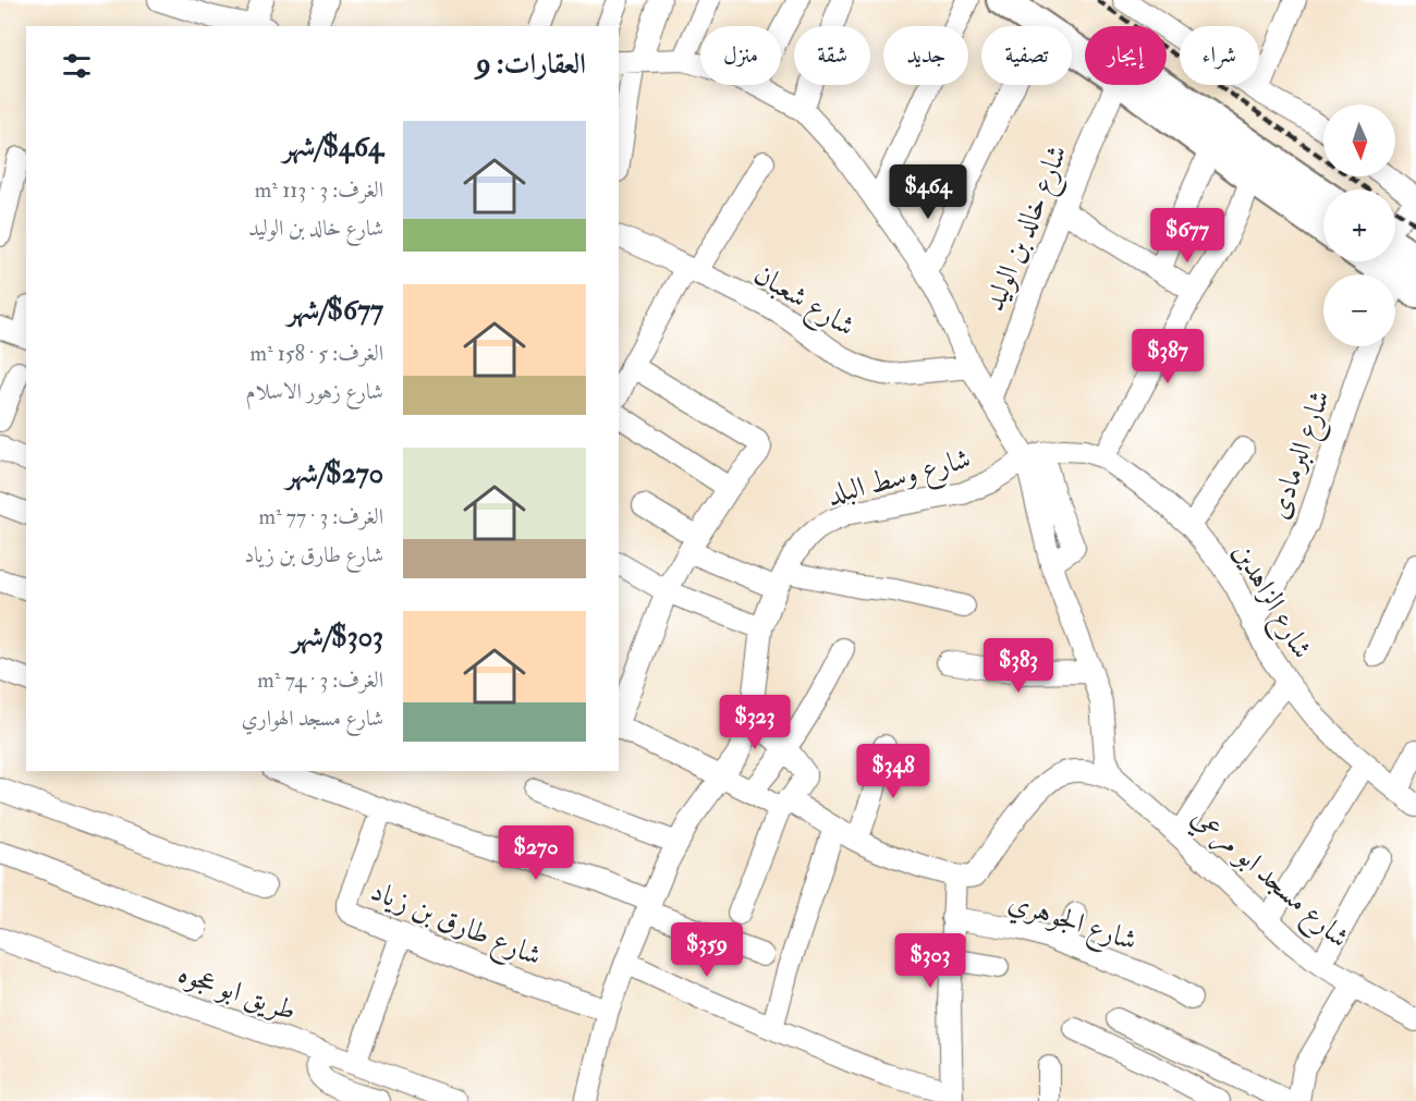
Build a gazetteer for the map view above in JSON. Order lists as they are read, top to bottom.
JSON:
{
  "streets": {
    "street": [
      "شارع خالد بن الوليد",
      "شارع شعبان",
      "شارع البرمادى",
      "شارع وسط البلد",
      "شارع الزاهدين",
      "شارع مسجد ابو مرعي",
      "شارع الجوهري",
      "شارع طارق بن زياد",
      "طريق ابو عجوه"
    ]
  },
  "crossings": [
    ["شارع البرمادى", "شارع الزاهدين"],
    ["شارع وسط البلد", "شارع الزاهدين"],
    ["شارع وسط البلد", "شارع طارق بن زياد"]
  ],
  "north": "bottom",
  "page": {
    "chip": [
      "شراء",
      "إيجار",
      "تصفية",
      "جديد",
      "شقة",
      "منزل"
    ],
    "heading": "العقارات: 9",
    "map_buttons": ["+", "−"],
    "list": [
      {
        "name": "$464/شهر",
        "note": "الغرف: 3 · 113 m² · شارع خالد بن الوليد"
      },
      {
        "name": "$677/شهر",
        "note": "الغرف: 5 · 158 m² · شارع زهور الاسلام"
      },
      {
        "name": "$270/شهر",
        "note": "الغرف: 3 · 77 m² · شارع طارق بن زياد"
      },
      {
        "name": "$303/شهر",
        "note": "الغرف: 3 · 74 m² · شارع مسجد الهواري"
      }
    ],
    "price": [
      "$464",
      "$677",
      "$387",
      "$383",
      "$323",
      "$348",
      "$270",
      "$359",
      "$303"
    ]
  }
}
